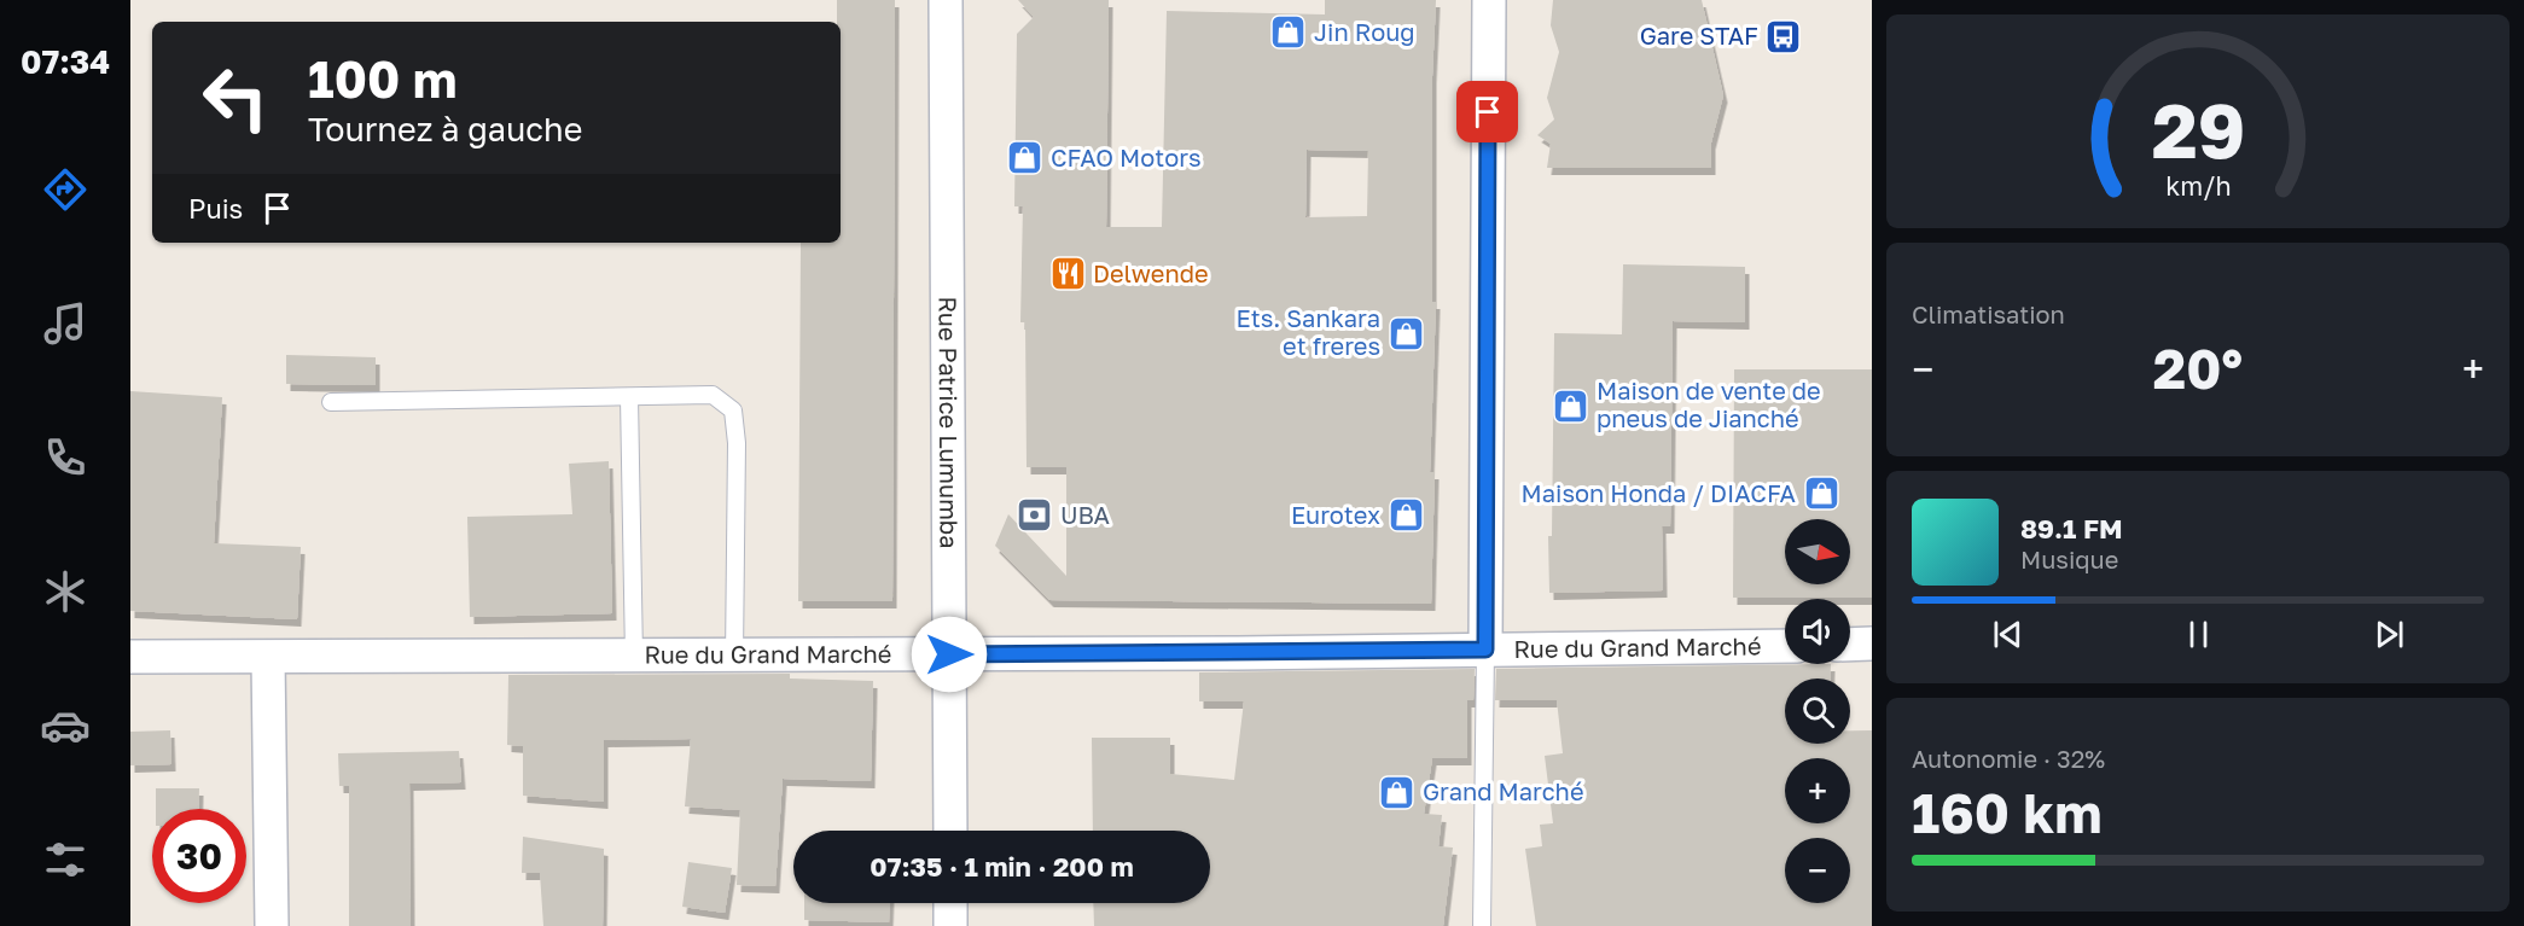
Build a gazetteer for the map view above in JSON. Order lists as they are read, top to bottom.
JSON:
{
  "streets": {
    "street": ["Rue Patrice Lumumba", "Rue du Grand Marché"]
  },
  "crossings": [
    ["Rue Patrice Lumumba", "Rue du Grand Marché"]
  ],
  "places": {
    "shop": [
      "Jin Roug",
      "CFAO Motors",
      "Ets. Sankara et freres",
      "Maison de vente de pneus de Jianché",
      "Maison Honda / DIACFA",
      "Eurotex",
      "Grand Marché"
    ],
    "bus stop": ["Gare STAF"],
    "restaurant": ["Delwende"],
    "bank": ["UBA"]
  },
  "north": "right",
  "page": {
    "tabs": "07:34",
    "turn": ["100 m", "Tournez à gauche"],
    "then": "Puis",
    "tile": [
      "Climatisation",
      ["Autonomie · 32%", "160 km"]
    ],
    "heat": ["−", "20°", "+"],
    "song": ["89.1 FM", "Musique"],
    "map_buttons": ["+", "−"],
    "limit": "30",
    "trip": "07:35 · 1 min · 200 m",
    "gauge": ["29", "km/h"]
  }
}
